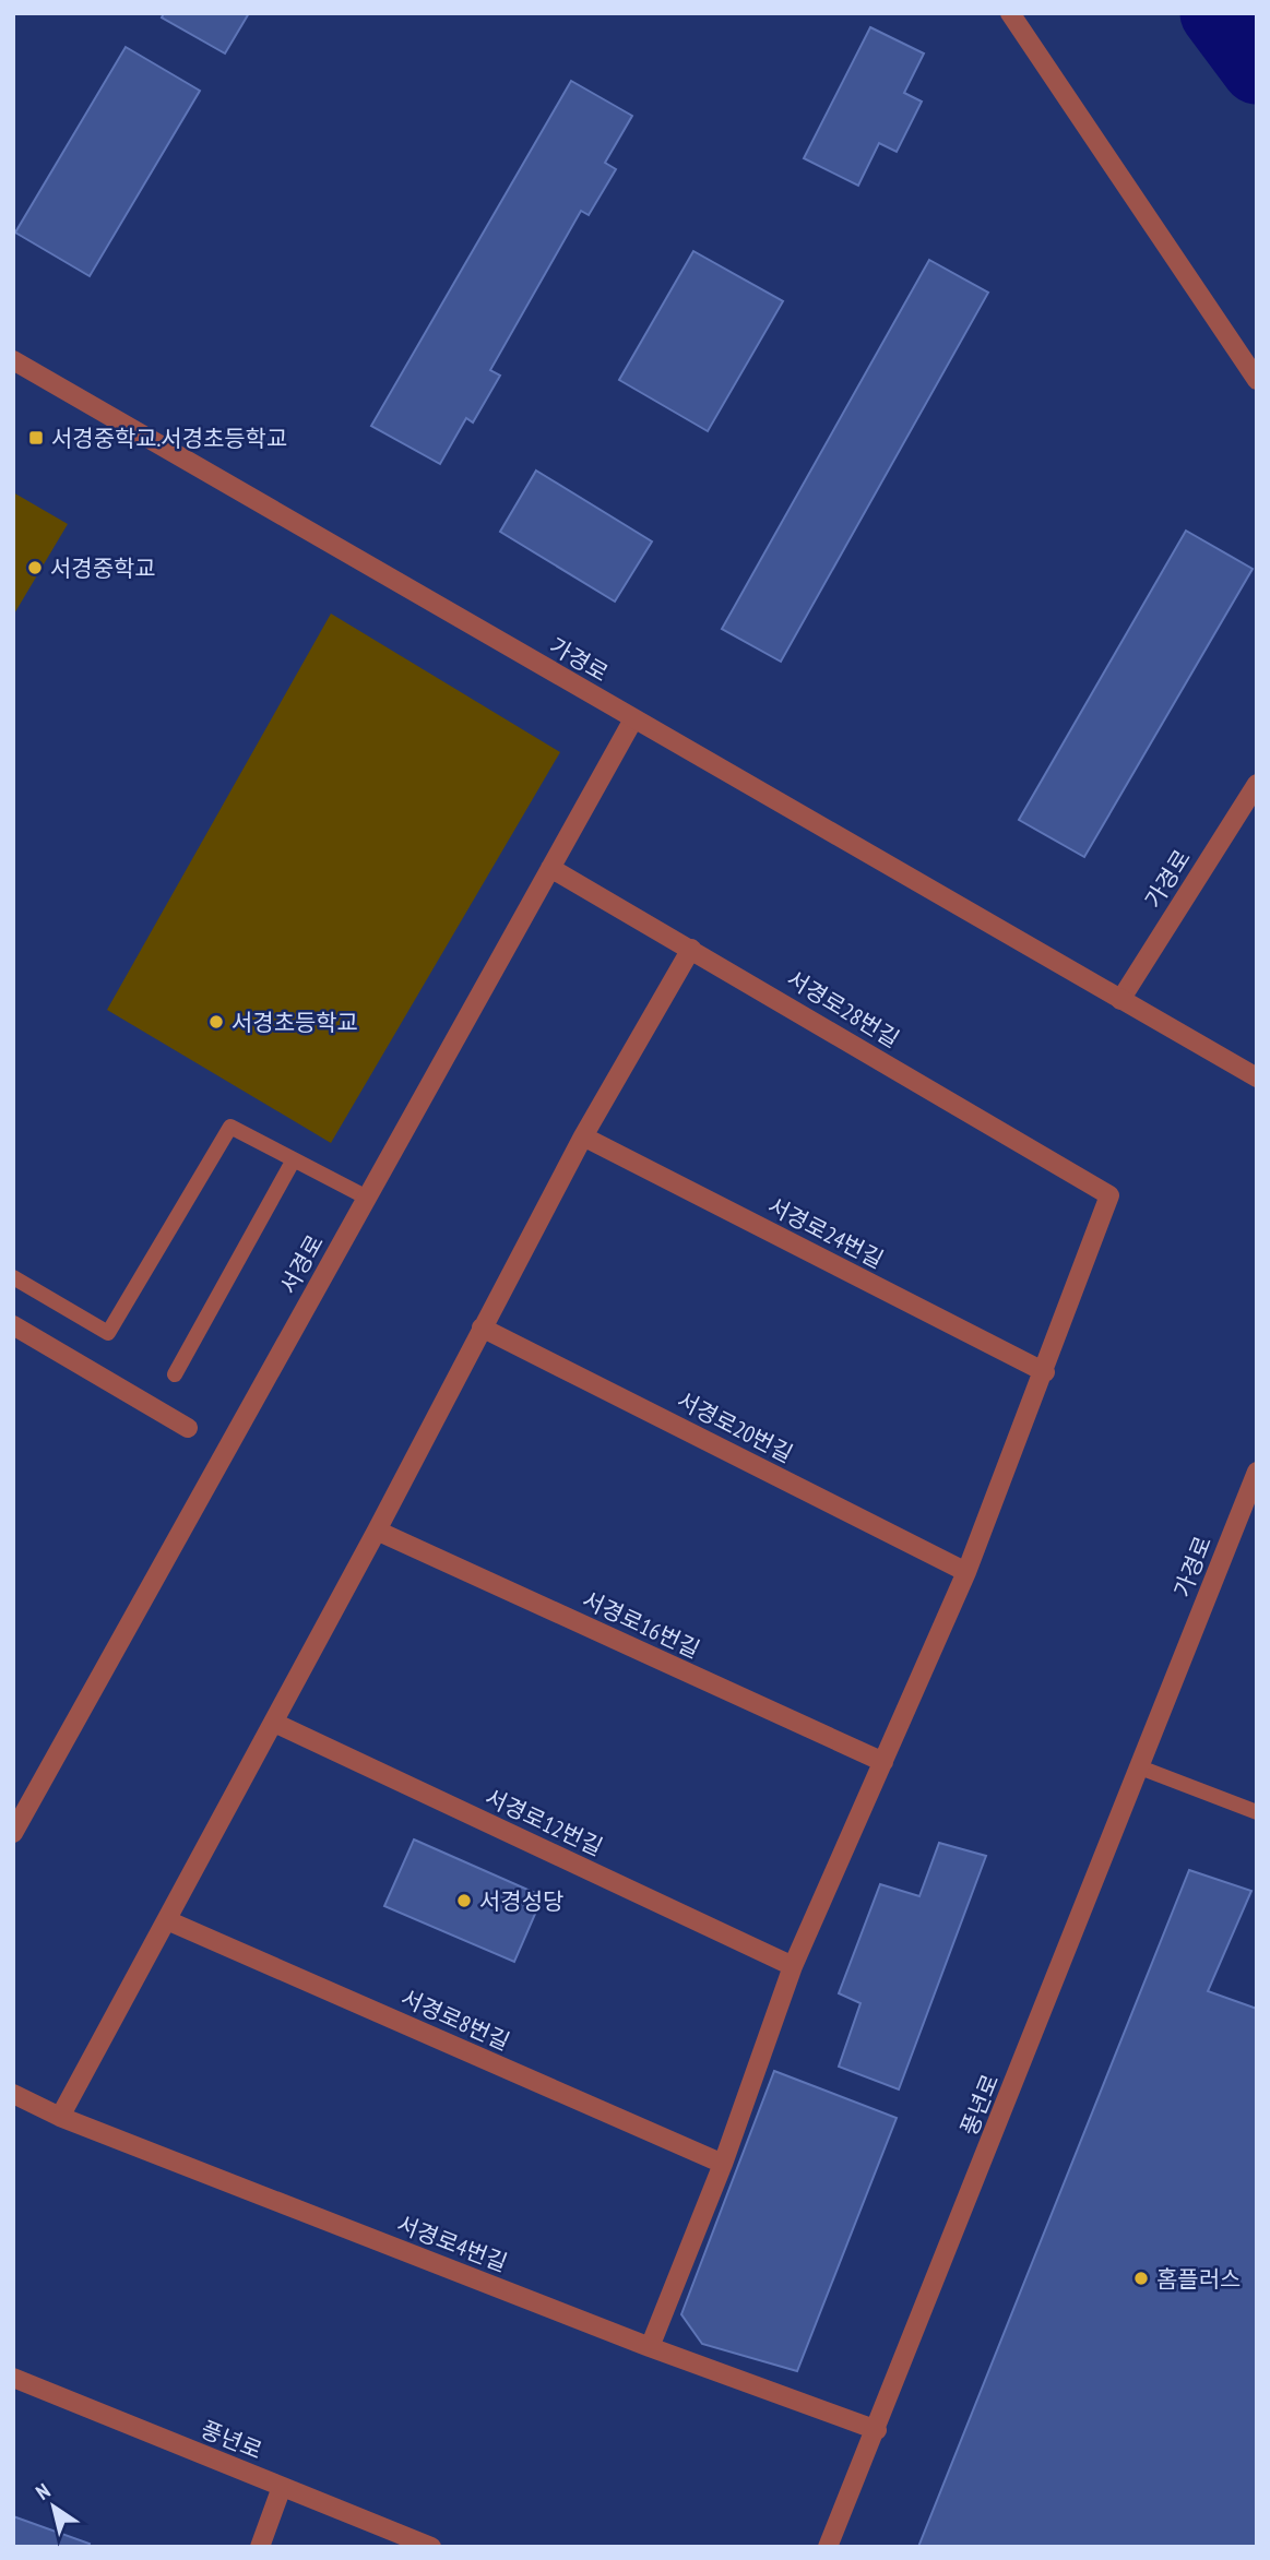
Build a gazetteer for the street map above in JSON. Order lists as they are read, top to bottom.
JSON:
{
  "streets": {
    "street": [
      "가경로",
      "서경로28번길",
      "서경로24번길",
      "서경로",
      "서경로20번길",
      "서경로16번길",
      "서경로12번길",
      "서경로8번길",
      "풍년로",
      "서경로4번길"
    ]
  },
  "crossings": [
    ["가경로", "서경로"],
    ["가경로", "풍년로"],
    ["서경로28번길", "서경로24번길"],
    ["서경로28번길", "서경로"],
    ["풍년로", "서경로4번길"]
  ],
  "places": {
    "transit": ["서경중학교.서경초등학교"],
    "other": [
      "서경중학교",
      "서경초등학교",
      "서경성당",
      "홈플러스"
    ]
  },
  "north": "top left"
}
